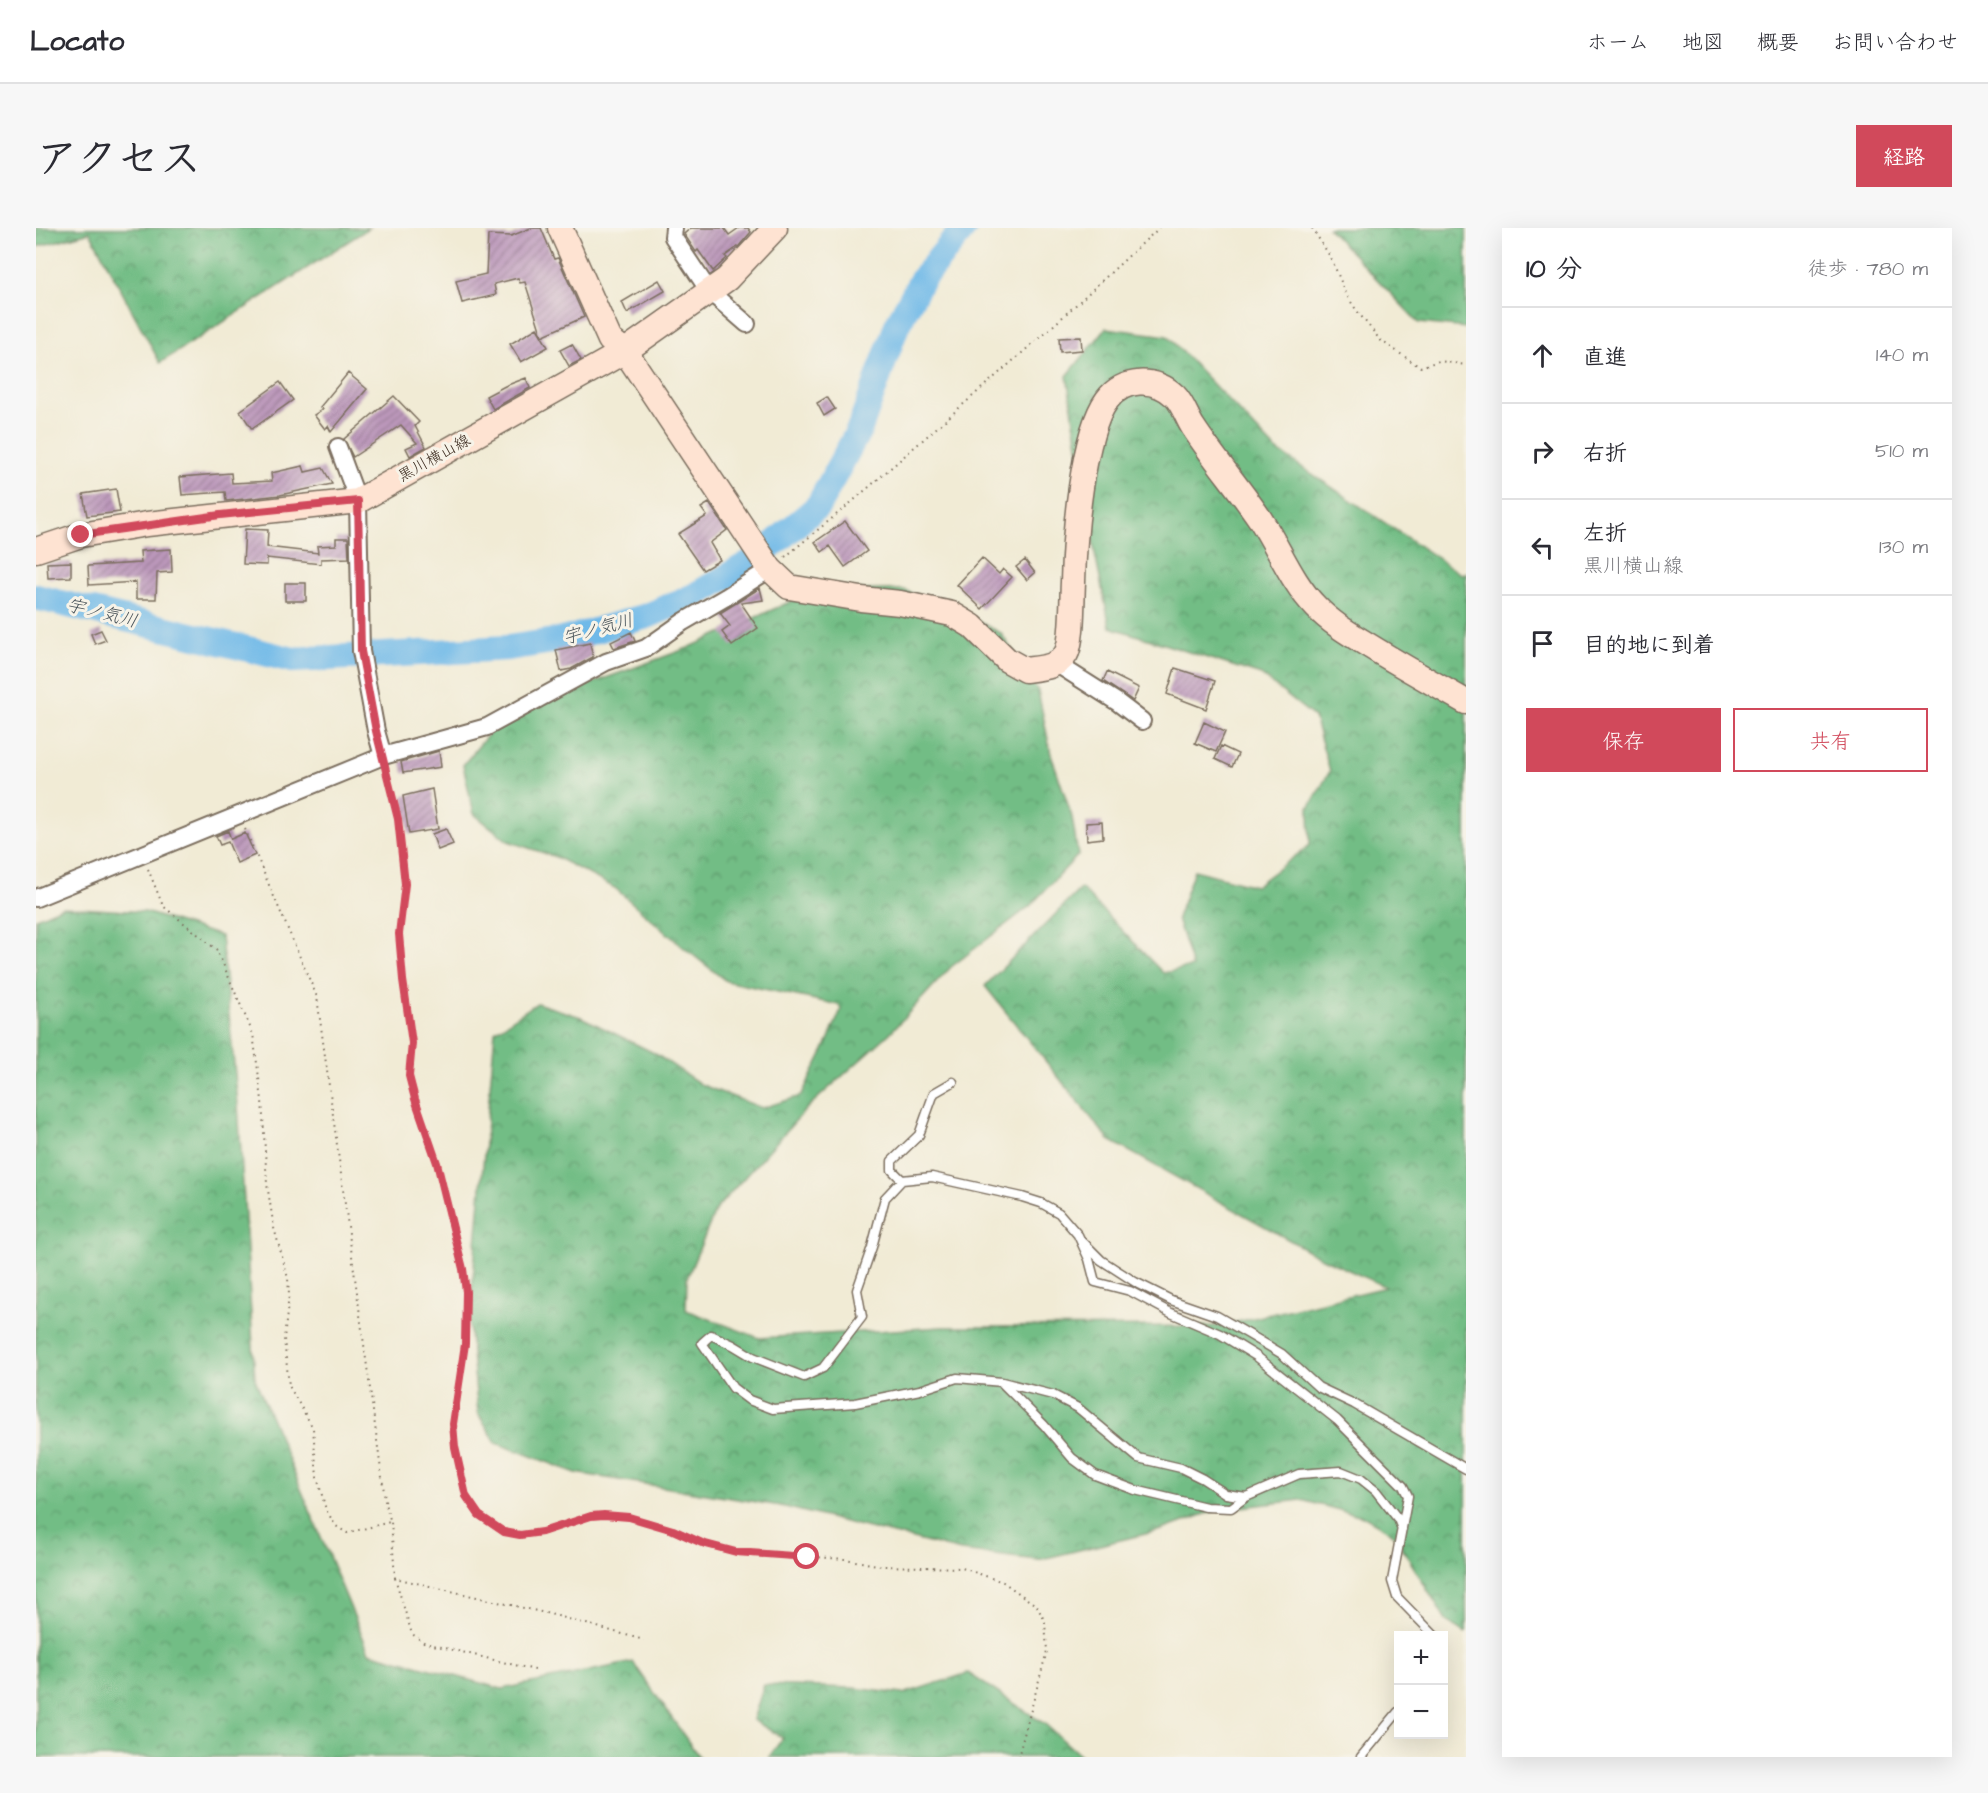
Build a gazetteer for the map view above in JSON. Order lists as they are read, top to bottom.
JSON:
{
  "streets": {
    "street": ["黒川横山線"]
  },
  "water": ["宇ノ気川"],
  "page": {
    "header": "Locato",
    "nav": [
      "ホーム",
      "地図",
      "概要",
      "お問い合わせ"
    ],
    "title": "アクセス",
    "buttons": [
      "経路",
      ["保存", "共有"]
    ],
    "heading": ["10 分", "徒歩 · 780 m"],
    "list": [
      ["直進", "140 m"],
      ["右折", "510 m"],
      ["左折", "黒川横山線", "130 m"],
      "目的地に到着"
    ],
    "map_buttons": ["+", "−"]
  }
}
